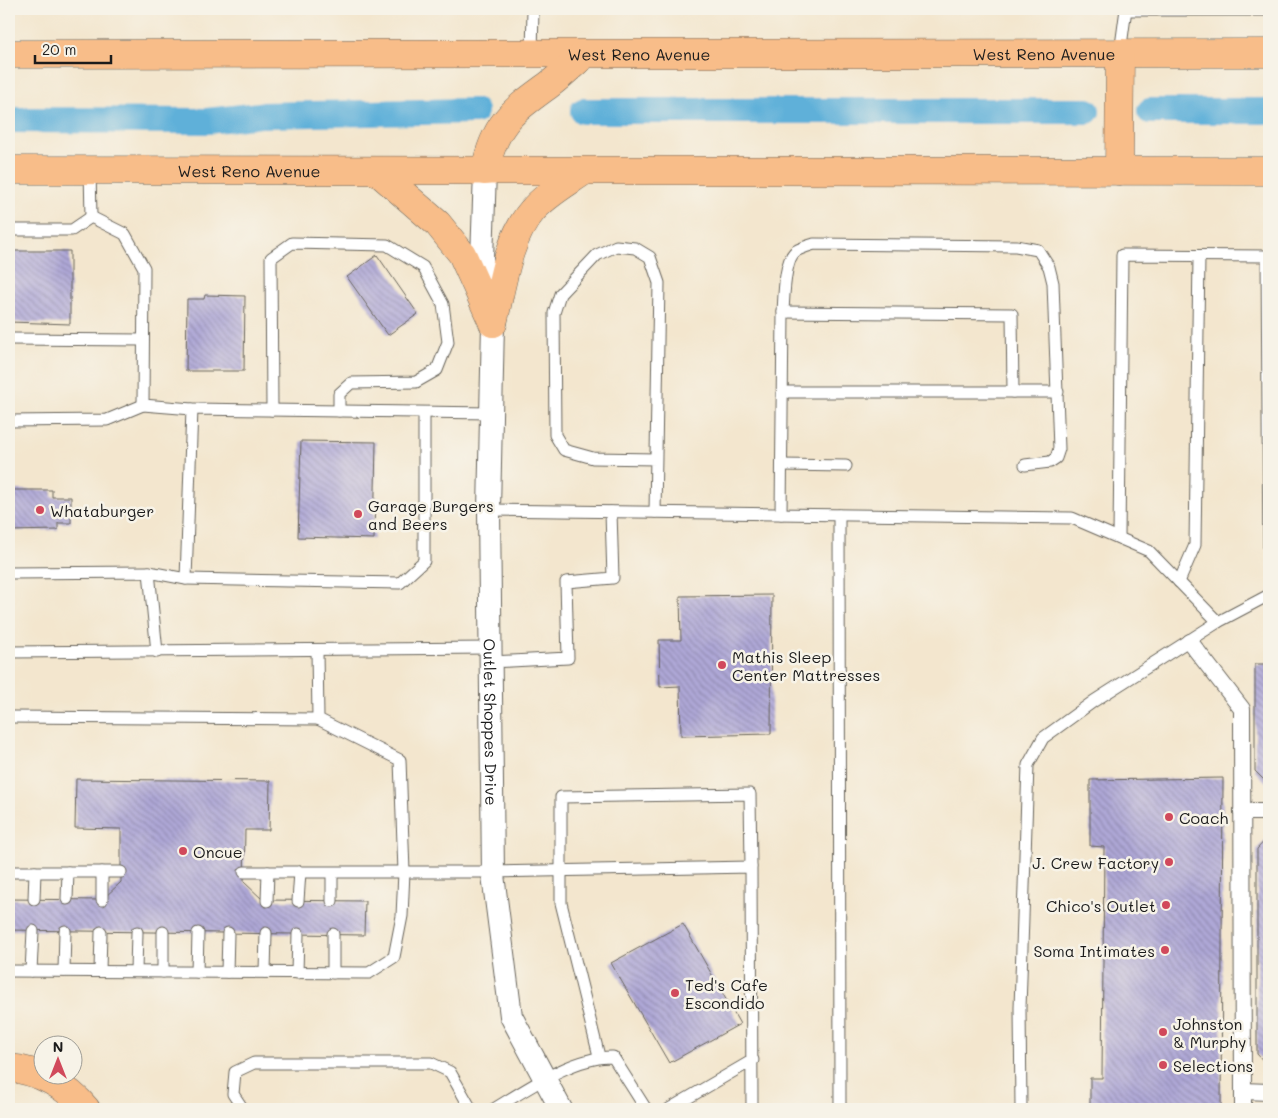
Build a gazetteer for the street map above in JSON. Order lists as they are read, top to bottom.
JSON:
{
  "streets": {
    "main road": ["West Reno Avenue"],
    "street": ["Outlet Shoppes Drive"]
  },
  "crossings": [
    ["West Reno Avenue", "Outlet Shoppes Drive"]
  ],
  "places": [
    "Whataburger",
    "Garage Burgers and Beers",
    "Mathis Sleep Center Mattresses",
    "Coach",
    "Oncue",
    "J. Crew Factory",
    "Chico's Outlet",
    "Soma Intimates",
    "Ted's Cafe Escondido",
    "Johnston & Murphy",
    "Selections"
  ],
  "scale_bar": "20 m",
  "north": "top"
}
